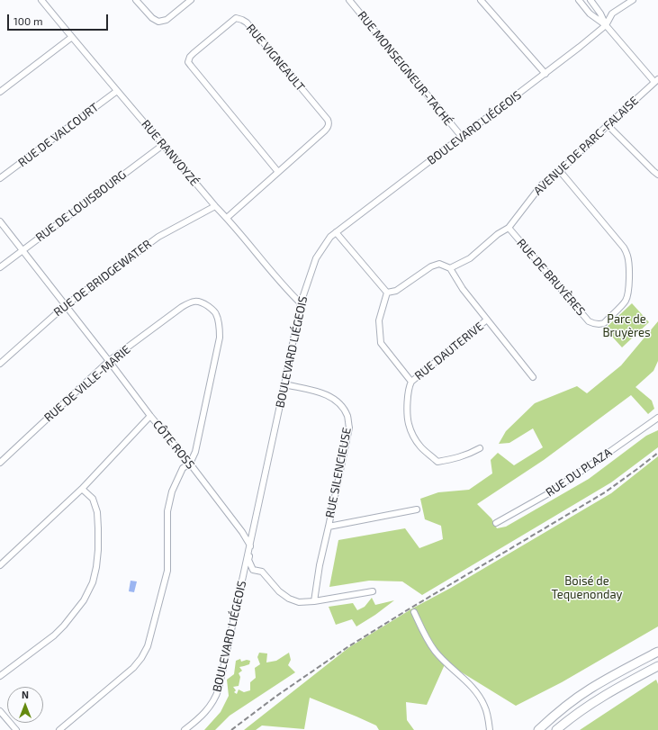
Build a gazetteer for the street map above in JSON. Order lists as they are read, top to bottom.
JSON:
{
  "streets": {
    "street": [
      "RUE VIGNEAULT",
      "RUE MONSEIGNEUR-TACHÉ",
      "BOULEVARD LIÉGEOIS",
      "RUE DE VALCOURT",
      "AVENUE DE PARC-FALAISE",
      "RUE RANVOYZÉ",
      "RUE DE LOUISBOURG",
      "RUE DE BRUYÈRES",
      "RUE DE BRIDGEWATER",
      "RUE DAUTERIVE",
      "RUE DE VILLE-MARIE",
      "CÔTE ROSS",
      "RUE SILENCIEUSE",
      "RUE DU PLAZA"
    ]
  },
  "crossings": [
    ["RUE VIGNEAULT", "RUE RANVOYZÉ"],
    ["RUE MONSEIGNEUR-TACHÉ", "BOULEVARD LIÉGEOIS"],
    ["BOULEVARD LIÉGEOIS", "RUE RANVOYZÉ"],
    ["BOULEVARD LIÉGEOIS", "CÔTE ROSS"],
    ["BOULEVARD LIÉGEOIS", "RUE SILENCIEUSE"],
    ["RUE DE VALCOURT", "RUE RANVOYZÉ"],
    ["AVENUE DE PARC-FALAISE", "RUE DE BRUYÈRES"],
    ["RUE RANVOYZÉ", "RUE DE LOUISBOURG"],
    ["RUE RANVOYZÉ", "RUE DE BRIDGEWATER"],
    ["RUE DE LOUISBOURG", "CÔTE ROSS"],
    ["RUE DE BRIDGEWATER", "CÔTE ROSS"],
    ["RUE DE VILLE-MARIE", "CÔTE ROSS"]
  ],
  "parks": ["Parc de Bruyères", "Boisé de Tequenonday"],
  "scale_bar": "100 m",
  "north": "top"
}
